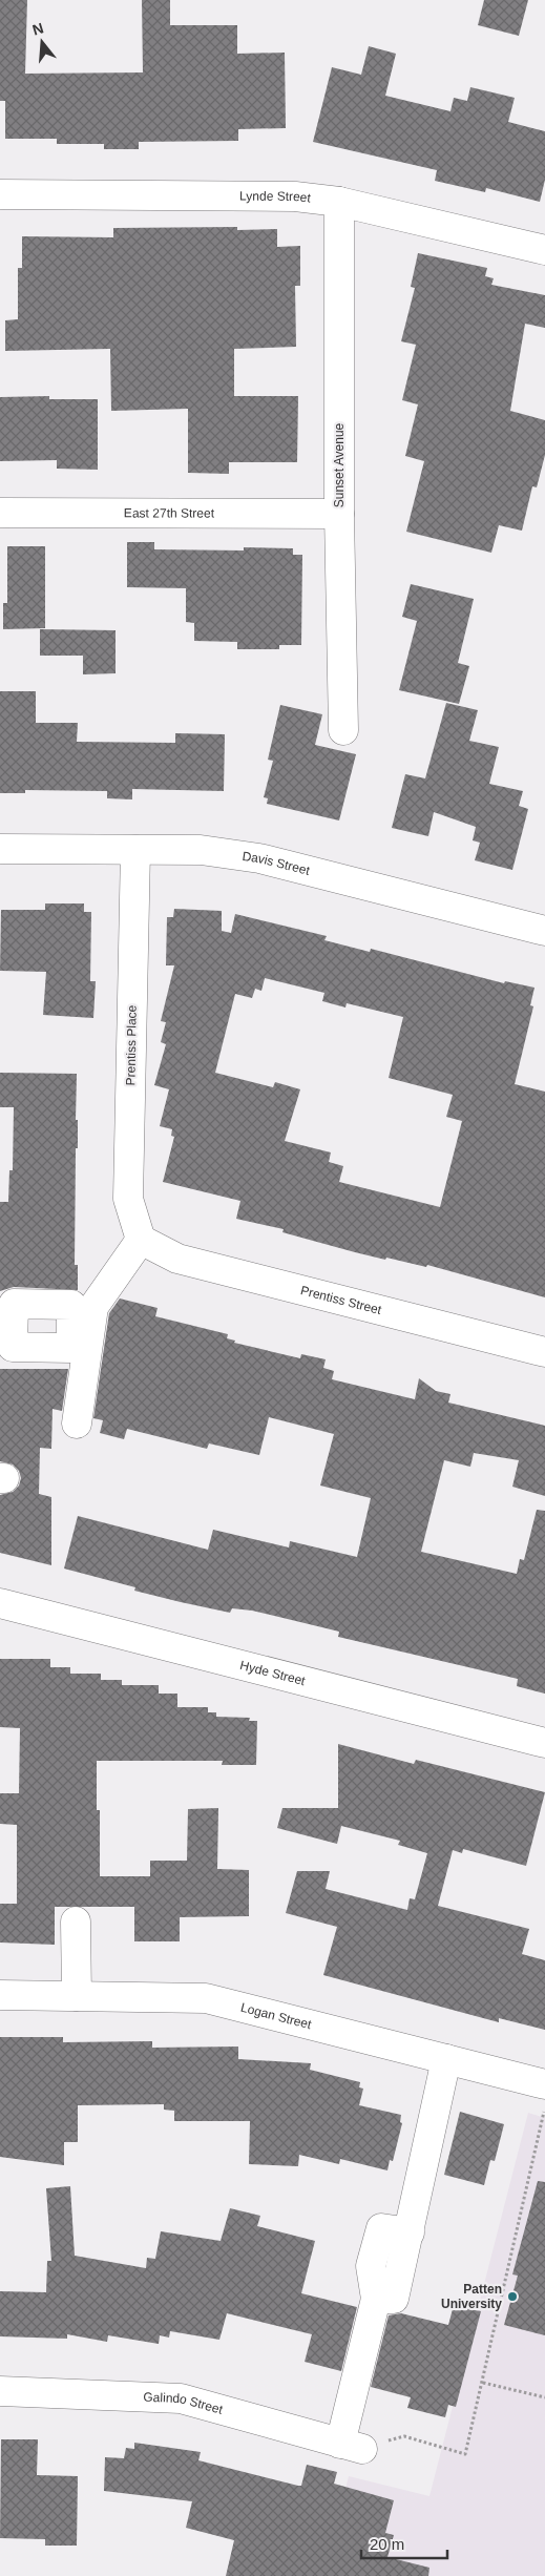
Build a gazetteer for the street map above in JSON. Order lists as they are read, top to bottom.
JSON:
{
  "streets": {
    "street": [
      "Lynde Street",
      "Sunset Avenue",
      "East 27th Street",
      "Davis Street",
      "Prentiss Place",
      "Prentiss Street",
      "Hyde Street",
      "Logan Street",
      "Galindo Street"
    ]
  },
  "crossings": [
    ["Lynde Street", "Sunset Avenue"],
    ["Sunset Avenue", "East 27th Street"],
    ["Davis Street", "Prentiss Place"],
    ["Prentiss Place", "Prentiss Street"]
  ],
  "places": ["Patten University"],
  "scale_bar": "20 m",
  "north": "top"
}
